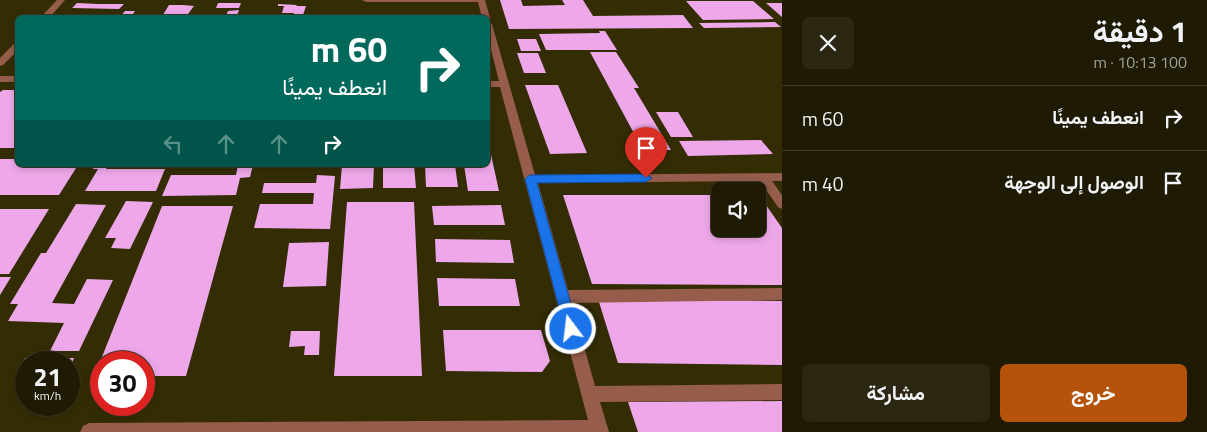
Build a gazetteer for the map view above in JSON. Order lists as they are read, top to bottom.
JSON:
{
  "page": {
    "heading": ["1 دقيقة", "100 m · 10:13"],
    "turn": ["60 m", "انعطف يمينًا"],
    "list": [
      {
        "name": "انعطف يمينًا",
        "value": "60 m"
      },
      {
        "name": "الوصول إلى الوجهة",
        "value": "40 m"
      }
    ],
    "speed": "21 km/h",
    "limit": "30",
    "buttons": ["خروج", "مشاركة"]
  }
}
